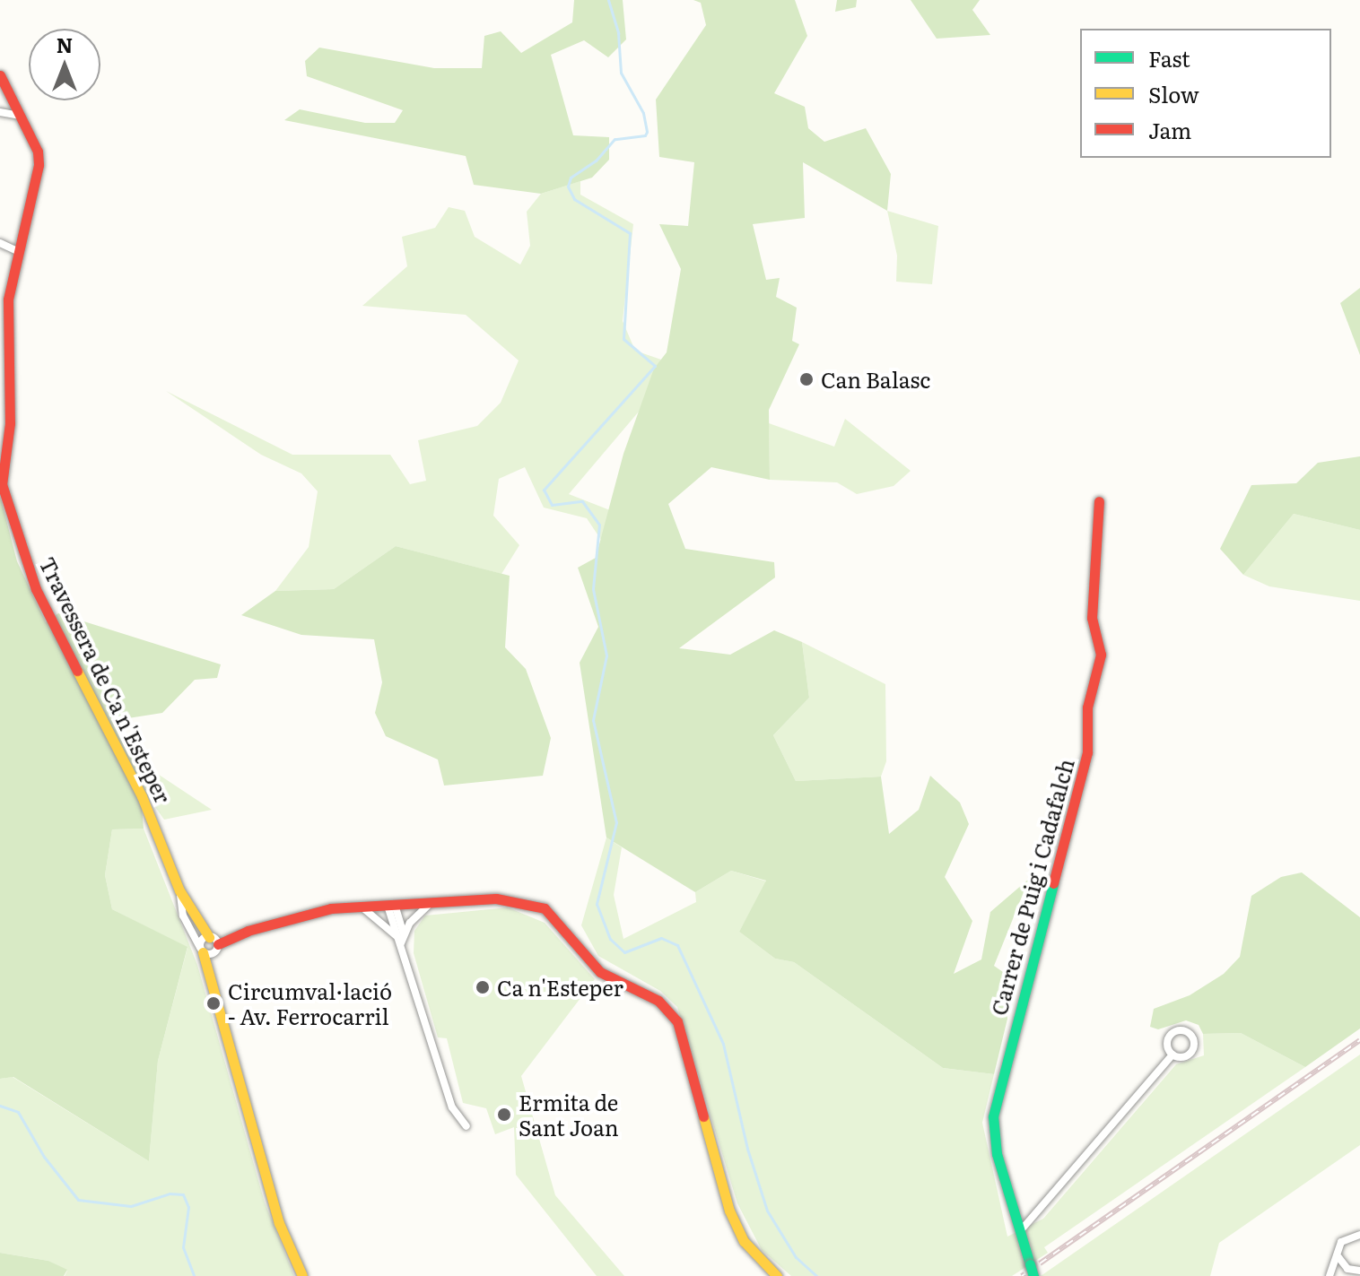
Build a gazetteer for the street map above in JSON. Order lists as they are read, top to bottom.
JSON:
{
  "streets": {
    "street": ["Travessera de Ca n'Esteper", "Carrer de Puig i Cadafalch"]
  },
  "places": [
    "Can Balasc",
    "Ca n'Esteper",
    "Circumval·lació - Av. Ferrocarril",
    "Ermita de Sant Joan"
  ],
  "legend": ["Fast", "Slow", "Jam"],
  "north": "top"
}
